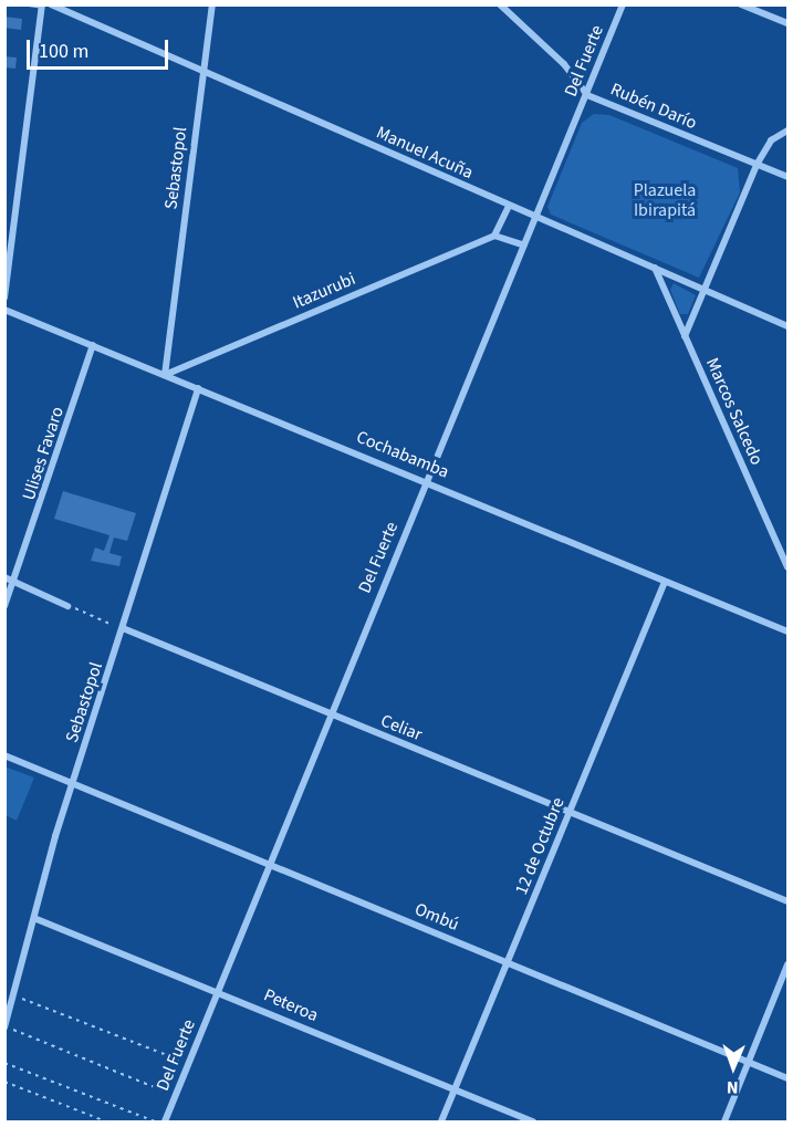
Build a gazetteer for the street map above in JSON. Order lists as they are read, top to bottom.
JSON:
{
  "streets": {
    "street": [
      "Del Fuerte",
      "Rubén Darío",
      "Manuel Acuña",
      "Sebastopol",
      "Itazurubi",
      "Marcos Salcedo",
      "Ulises Favaro",
      "Cochabamba",
      "Celiar",
      "12 de Octubre",
      "Ombú",
      "Peteroa"
    ]
  },
  "crossings": [
    ["Del Fuerte", "Rubén Darío"],
    ["Del Fuerte", "Manuel Acuña"],
    ["Del Fuerte", "Cochabamba"],
    ["Del Fuerte", "Celiar"],
    ["Del Fuerte", "Ombú"],
    ["Del Fuerte", "Peteroa"],
    ["Manuel Acuña", "Sebastopol"],
    ["Manuel Acuña", "Marcos Salcedo"],
    ["Sebastopol", "Itazurubi"],
    ["Sebastopol", "Cochabamba"],
    ["Sebastopol", "Celiar"],
    ["Sebastopol", "Ombú"],
    ["Sebastopol", "Peteroa"],
    ["Itazurubi", "Cochabamba"],
    ["Ulises Favaro", "Cochabamba"],
    ["Cochabamba", "12 de Octubre"],
    ["Celiar", "12 de Octubre"],
    ["12 de Octubre", "Ombú"],
    ["12 de Octubre", "Peteroa"]
  ],
  "parks": ["Plazuela Ibirapitá"],
  "scale_bar": "100 m",
  "north": "bottom"
}
